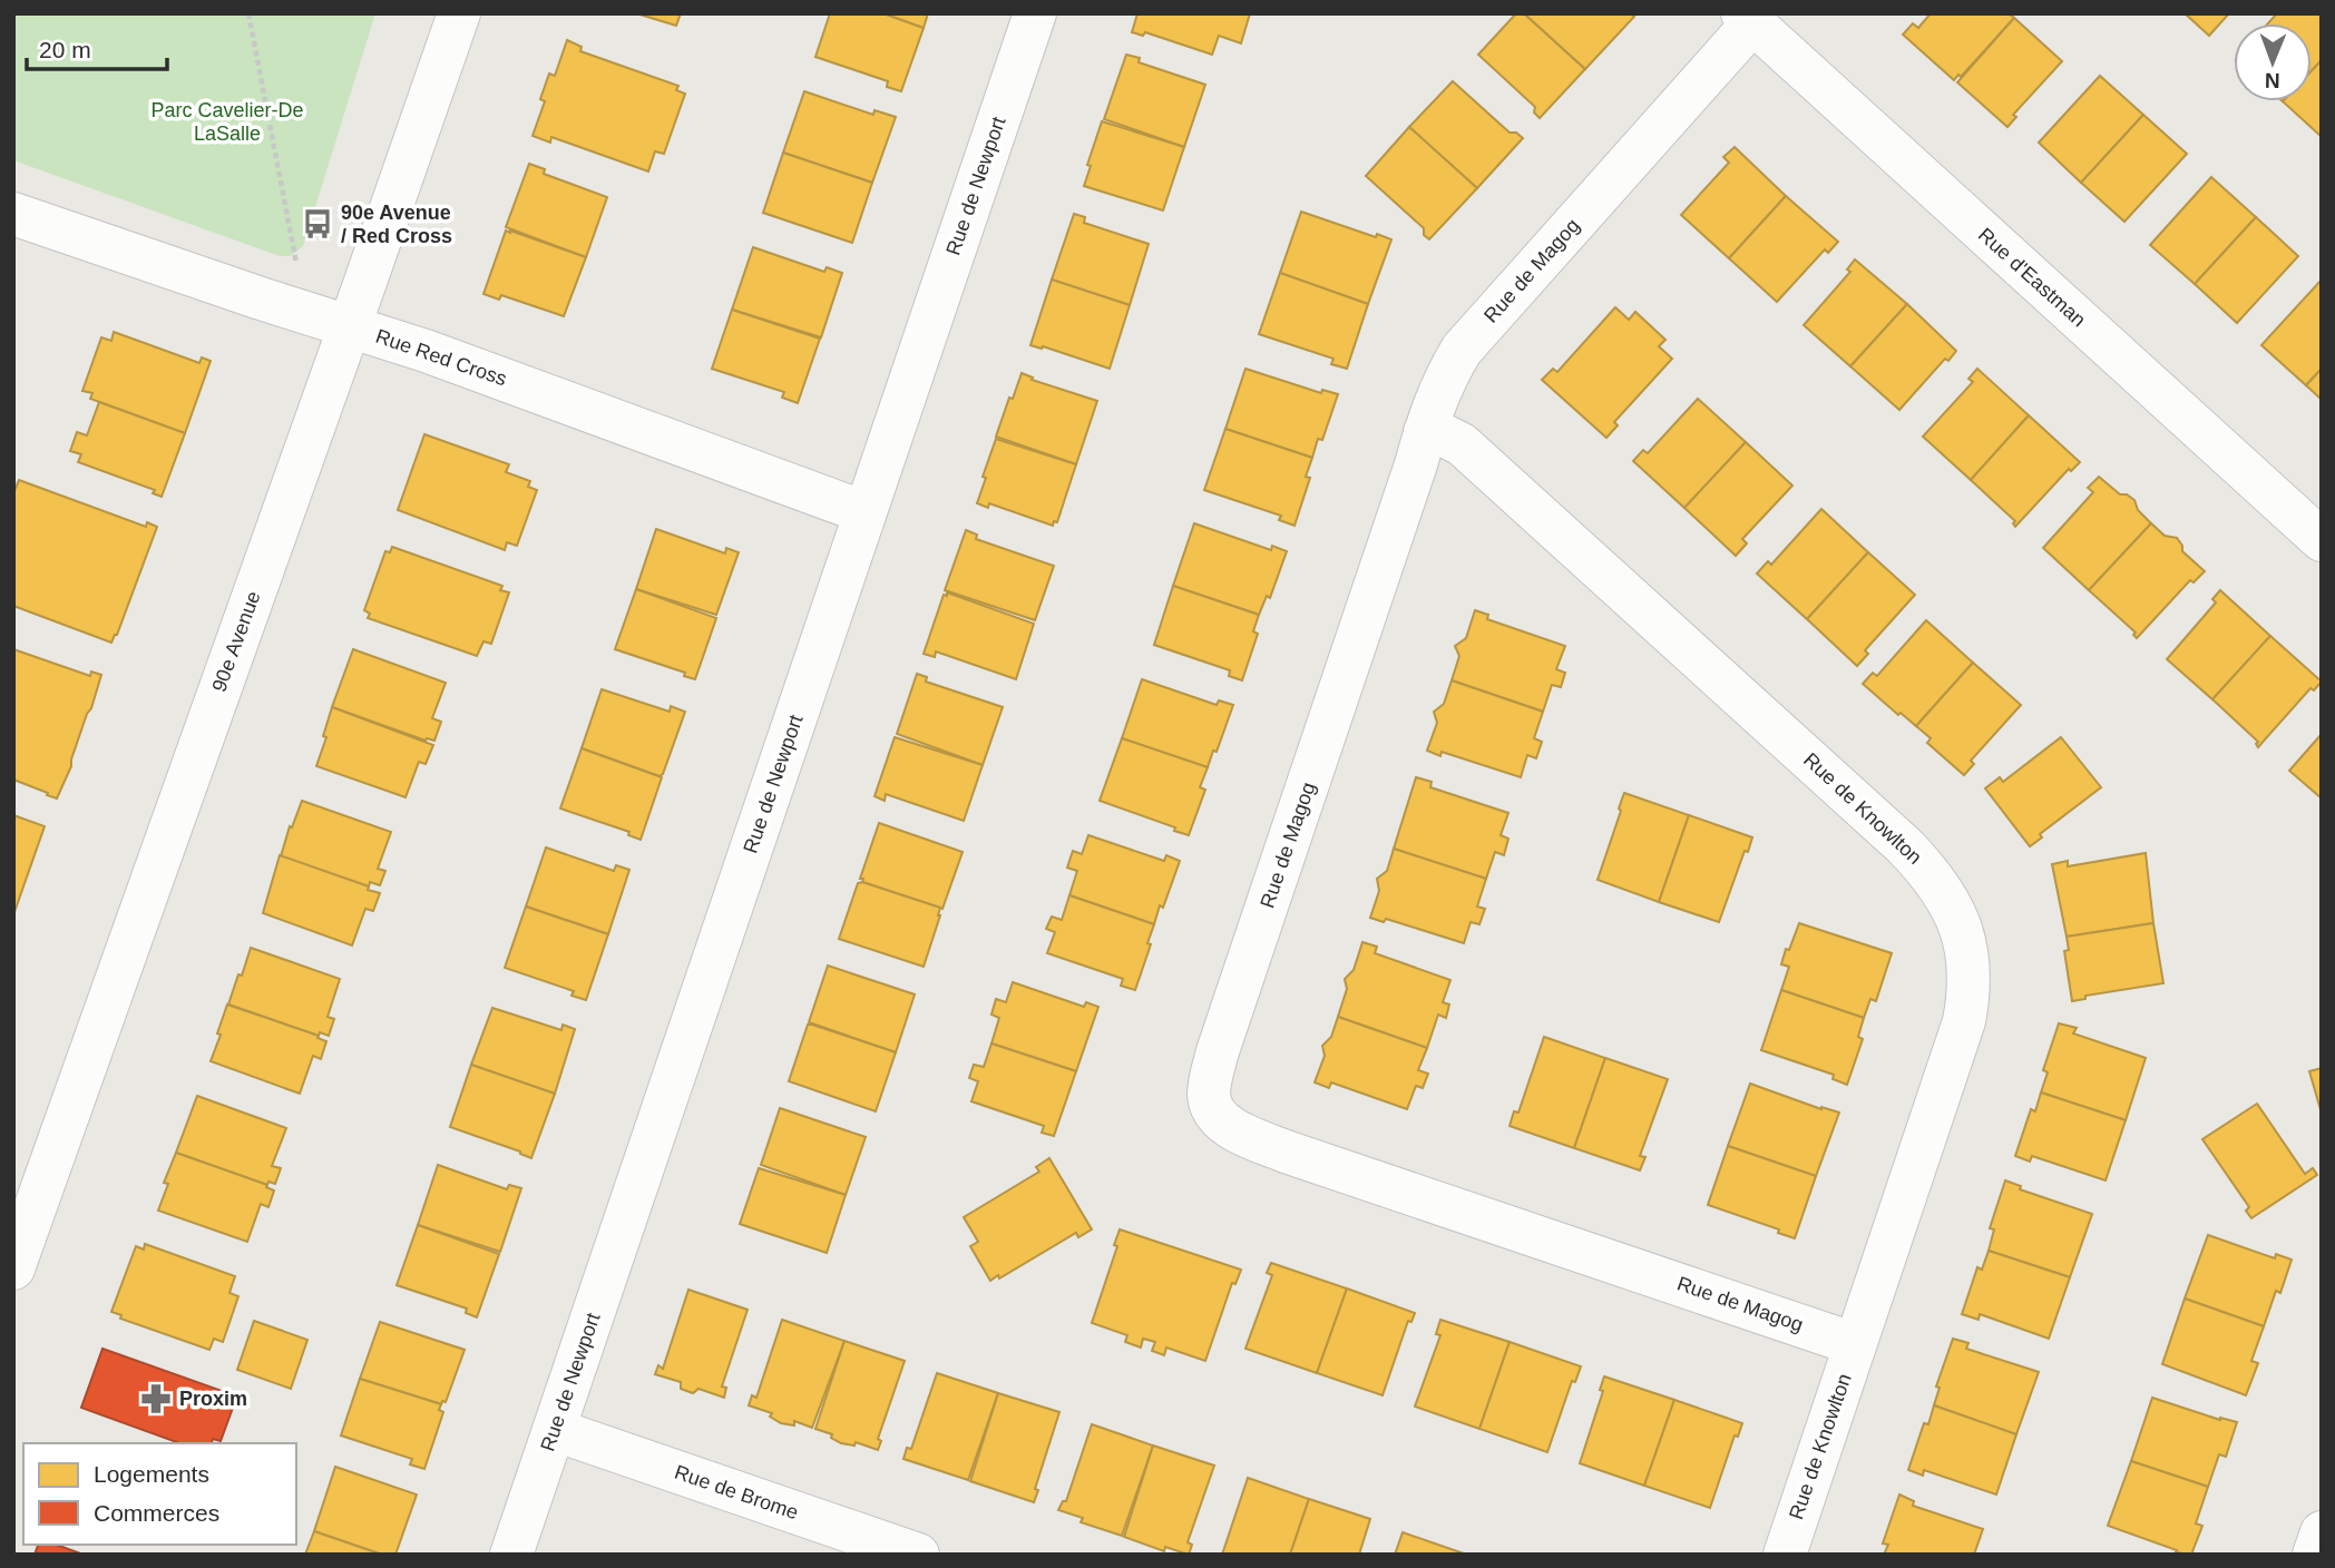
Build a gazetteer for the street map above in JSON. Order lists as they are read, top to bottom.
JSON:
{
  "streets": {
    "street": [
      "Rue de Newport",
      "Rue de Magog",
      "Rue d'Eastman",
      "Rue Red Cross",
      "90e Avenue",
      "Rue de Knowlton",
      "Rue de Brome"
    ]
  },
  "crossings": [
    ["Rue de Newport", "Rue Red Cross"],
    ["Rue de Newport", "Rue de Brome"],
    ["Rue de Magog", "Rue d'Eastman"],
    ["Rue de Magog", "Rue de Knowlton"],
    ["Rue Red Cross", "90e Avenue"]
  ],
  "parks": ["Parc Cavelier-De LaSalle"],
  "places": {
    "bus stop": ["90e Avenue / Red Cross"],
    "pharmacy": ["Proxim"]
  },
  "legend": ["Logements", "Commerces"],
  "scale_bar": "20 m",
  "north": "bottom"
}
